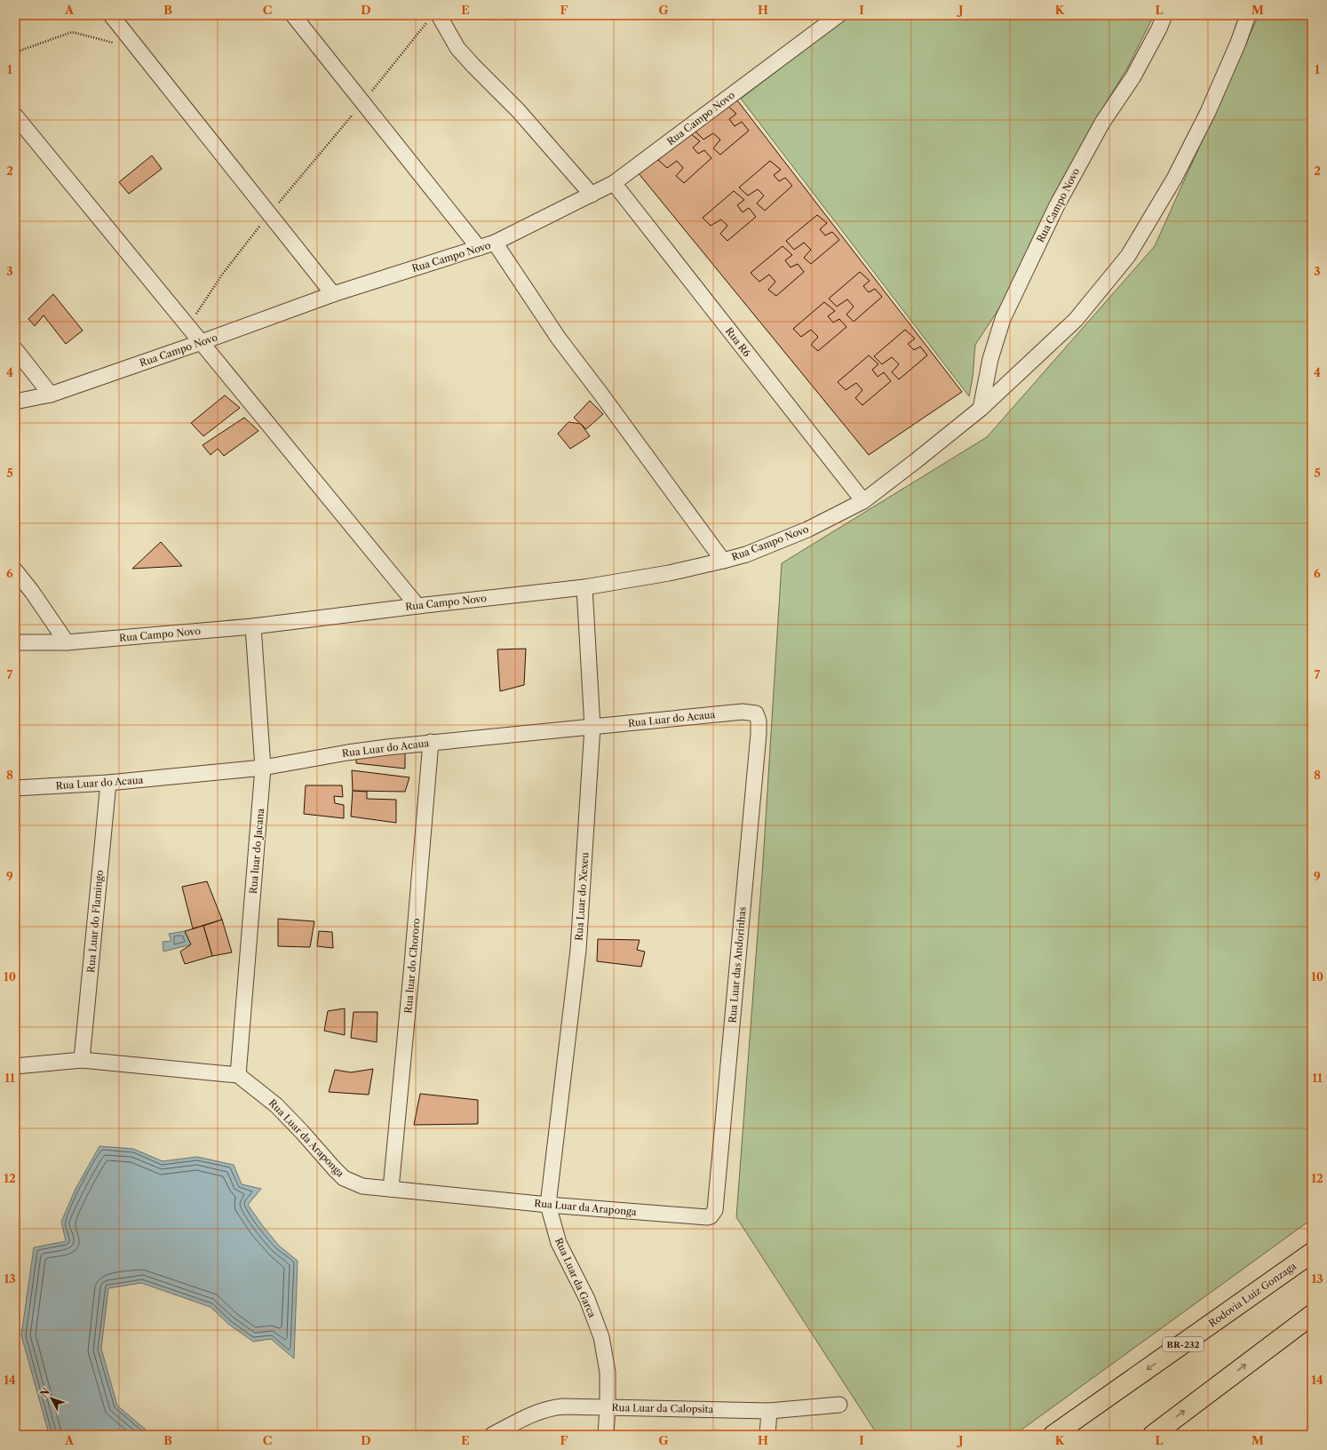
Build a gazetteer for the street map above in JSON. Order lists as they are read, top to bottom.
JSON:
{
  "streets": {
    "highway": ["Rodovia Luiz Gonzaga", "BR-232"],
    "street": [
      "Rua Campo Novo",
      "Rua R6",
      "Rua Luar do Acaua",
      "Rua luar do Jacana",
      "Rua Luar do Xexeu",
      "Rua Luar do Flamingo",
      "Rua Luar das Andorinhas",
      "Rua luar do Chororo",
      "Rua Luar da Araponga",
      "Rua Luar da Garca",
      "Rua Luar da Calopsita"
    ]
  },
  "crossings": [
    ["Rua Campo Novo", "Rua R6"],
    ["Rua Campo Novo", "Rua luar do Jacana"],
    ["Rua Campo Novo", "Rua Luar do Xexeu"],
    ["Rua Luar do Acaua", "Rua luar do Jacana"],
    ["Rua Luar do Acaua", "Rua Luar do Xexeu"],
    ["Rua Luar do Acaua", "Rua Luar do Flamingo"],
    ["Rua Luar do Acaua", "Rua Luar das Andorinhas"],
    ["Rua Luar do Acaua", "Rua luar do Chororo"],
    ["Rua luar do Jacana", "Rua Luar da Araponga"],
    ["Rua Luar do Xexeu", "Rua Luar da Araponga"],
    ["Rua Luar do Xexeu", "Rua Luar da Garca"],
    ["Rua Luar das Andorinhas", "Rua Luar da Araponga"],
    ["Rua luar do Chororo", "Rua Luar da Araponga"],
    ["Rua Luar da Araponga", "Rua Luar da Garca"],
    ["Rua Luar da Garca", "Rua Luar da Calopsita"]
  ],
  "north": "top left",
  "grid": {
    "columns": [
      "A",
      "B",
      "C",
      "D",
      "E",
      "F",
      "G",
      "H",
      "I",
      "J",
      "K",
      "L",
      "M"
    ],
    "rows": [
      "1",
      "2",
      "3",
      "4",
      "5",
      "6",
      "7",
      "8",
      "9",
      "10",
      "11",
      "12",
      "13",
      "14"
    ]
  }
}
